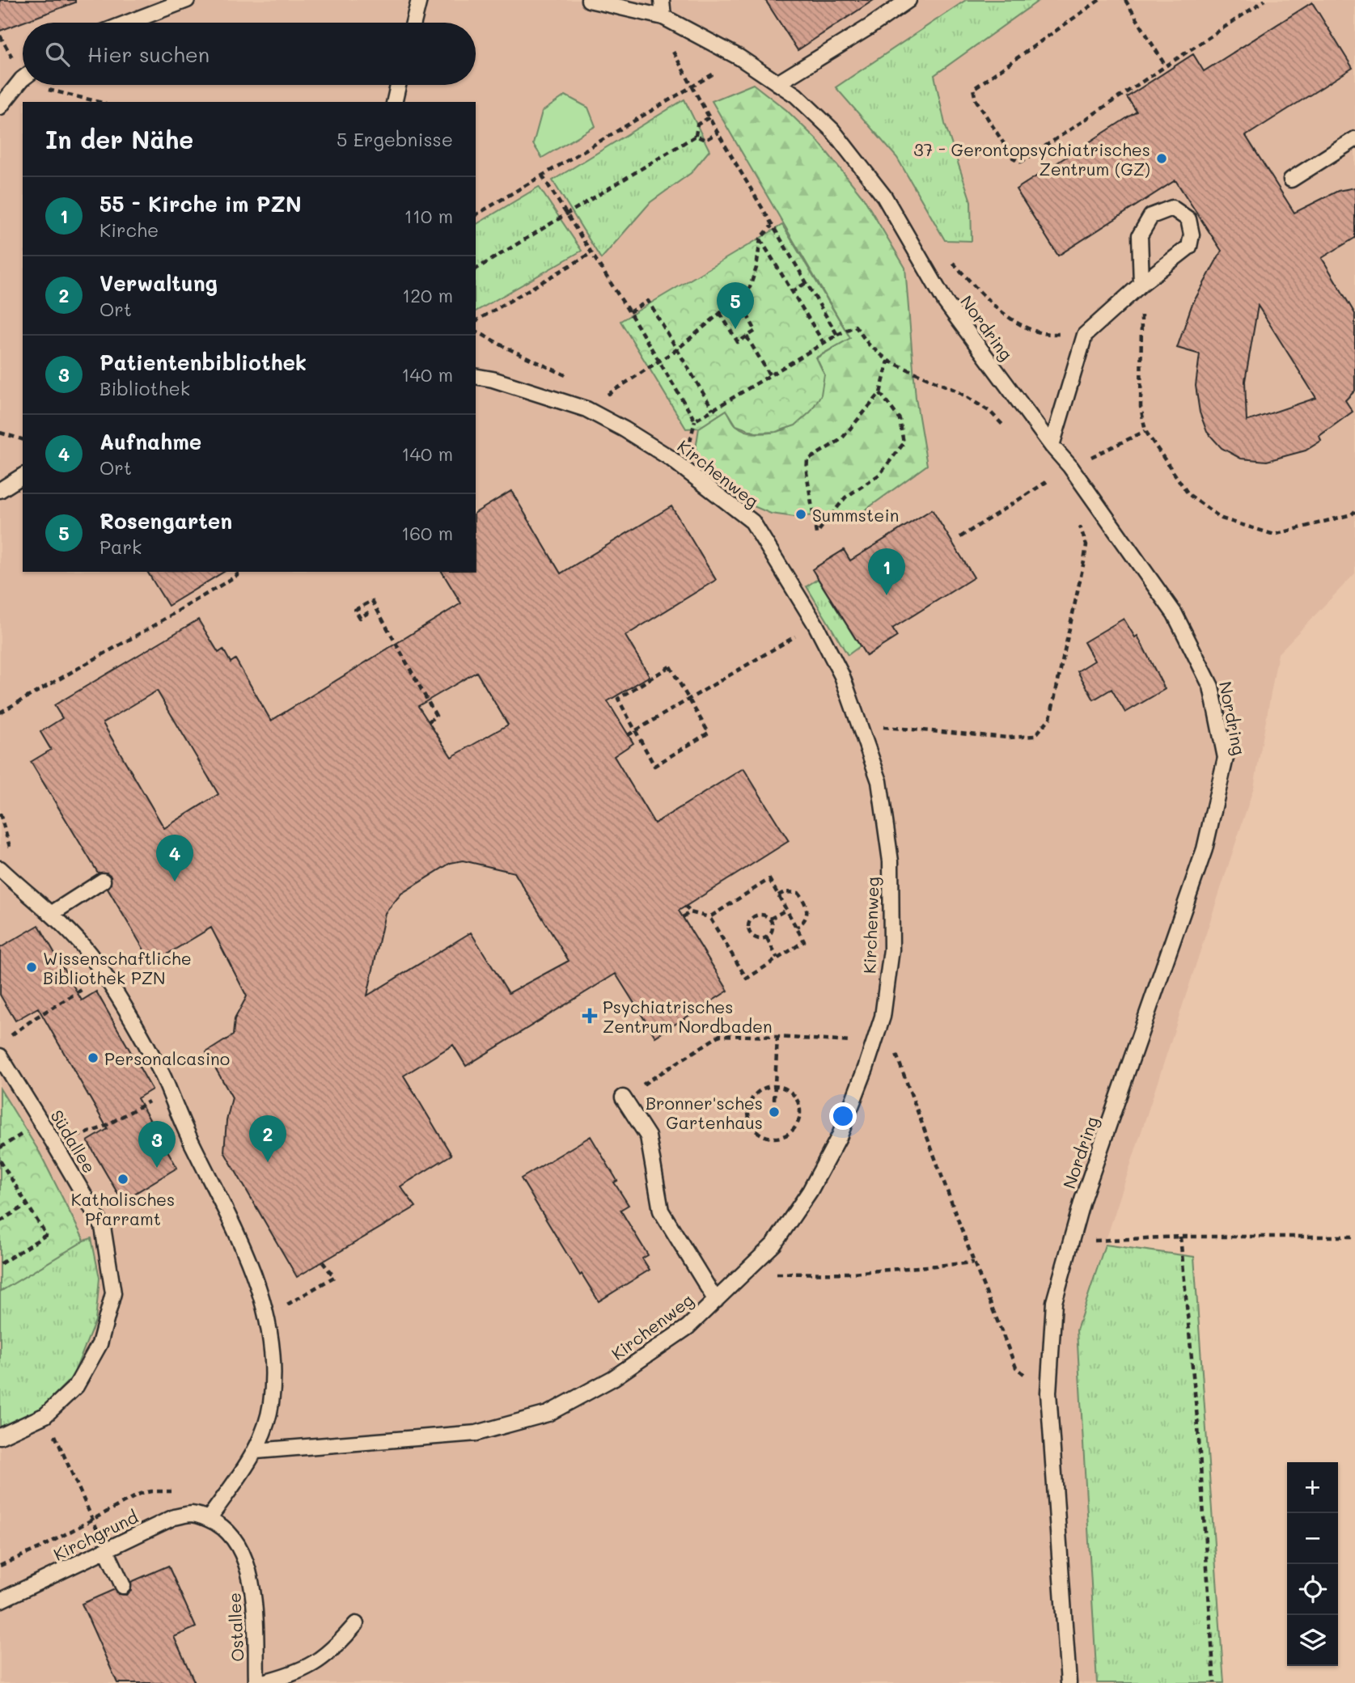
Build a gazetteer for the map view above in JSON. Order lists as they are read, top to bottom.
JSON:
{
  "streets": {
    "lane": [
      "Nordring",
      "Kirchenweg",
      "Südallee",
      "Kirchgrund",
      "Ostallee"
    ]
  },
  "crossings": [
    ["Kirchgrund", "Ostallee"]
  ],
  "places": {
    "other": [
      "37 - Gerontopsychiatrisches Zentrum (GZ)",
      "Summstein",
      "Wissenschaftliche Bibliothek PZN",
      "Personalcasino",
      "Bronner'sches Gartenhaus",
      "Katholisches Pfarramt"
    ],
    "health": ["Psychiatrisches Zentrum Nordbaden"]
  },
  "page": {
    "search": "Hier suchen",
    "heading": ["In der Nähe", "5 Ergebnisse"],
    "list": [
      {
        "mark": "1",
        "name": "55 - Kirche im PZN",
        "note": "Kirche",
        "value": "110 m"
      },
      {
        "mark": "2",
        "name": "Verwaltung",
        "note": "Ort",
        "value": "120 m"
      },
      {
        "mark": "3",
        "name": "Patientenbibliothek",
        "note": "Bibliothek",
        "value": "140 m"
      },
      {
        "mark": "4",
        "name": "Aufnahme",
        "note": "Ort",
        "value": "140 m"
      },
      {
        "mark": "5",
        "name": "Rosengarten",
        "note": "Park",
        "value": "160 m"
      }
    ],
    "pins": [
      "5",
      "1",
      "4",
      "2",
      "3"
    ],
    "map_buttons": ["+", "−"]
  }
}
